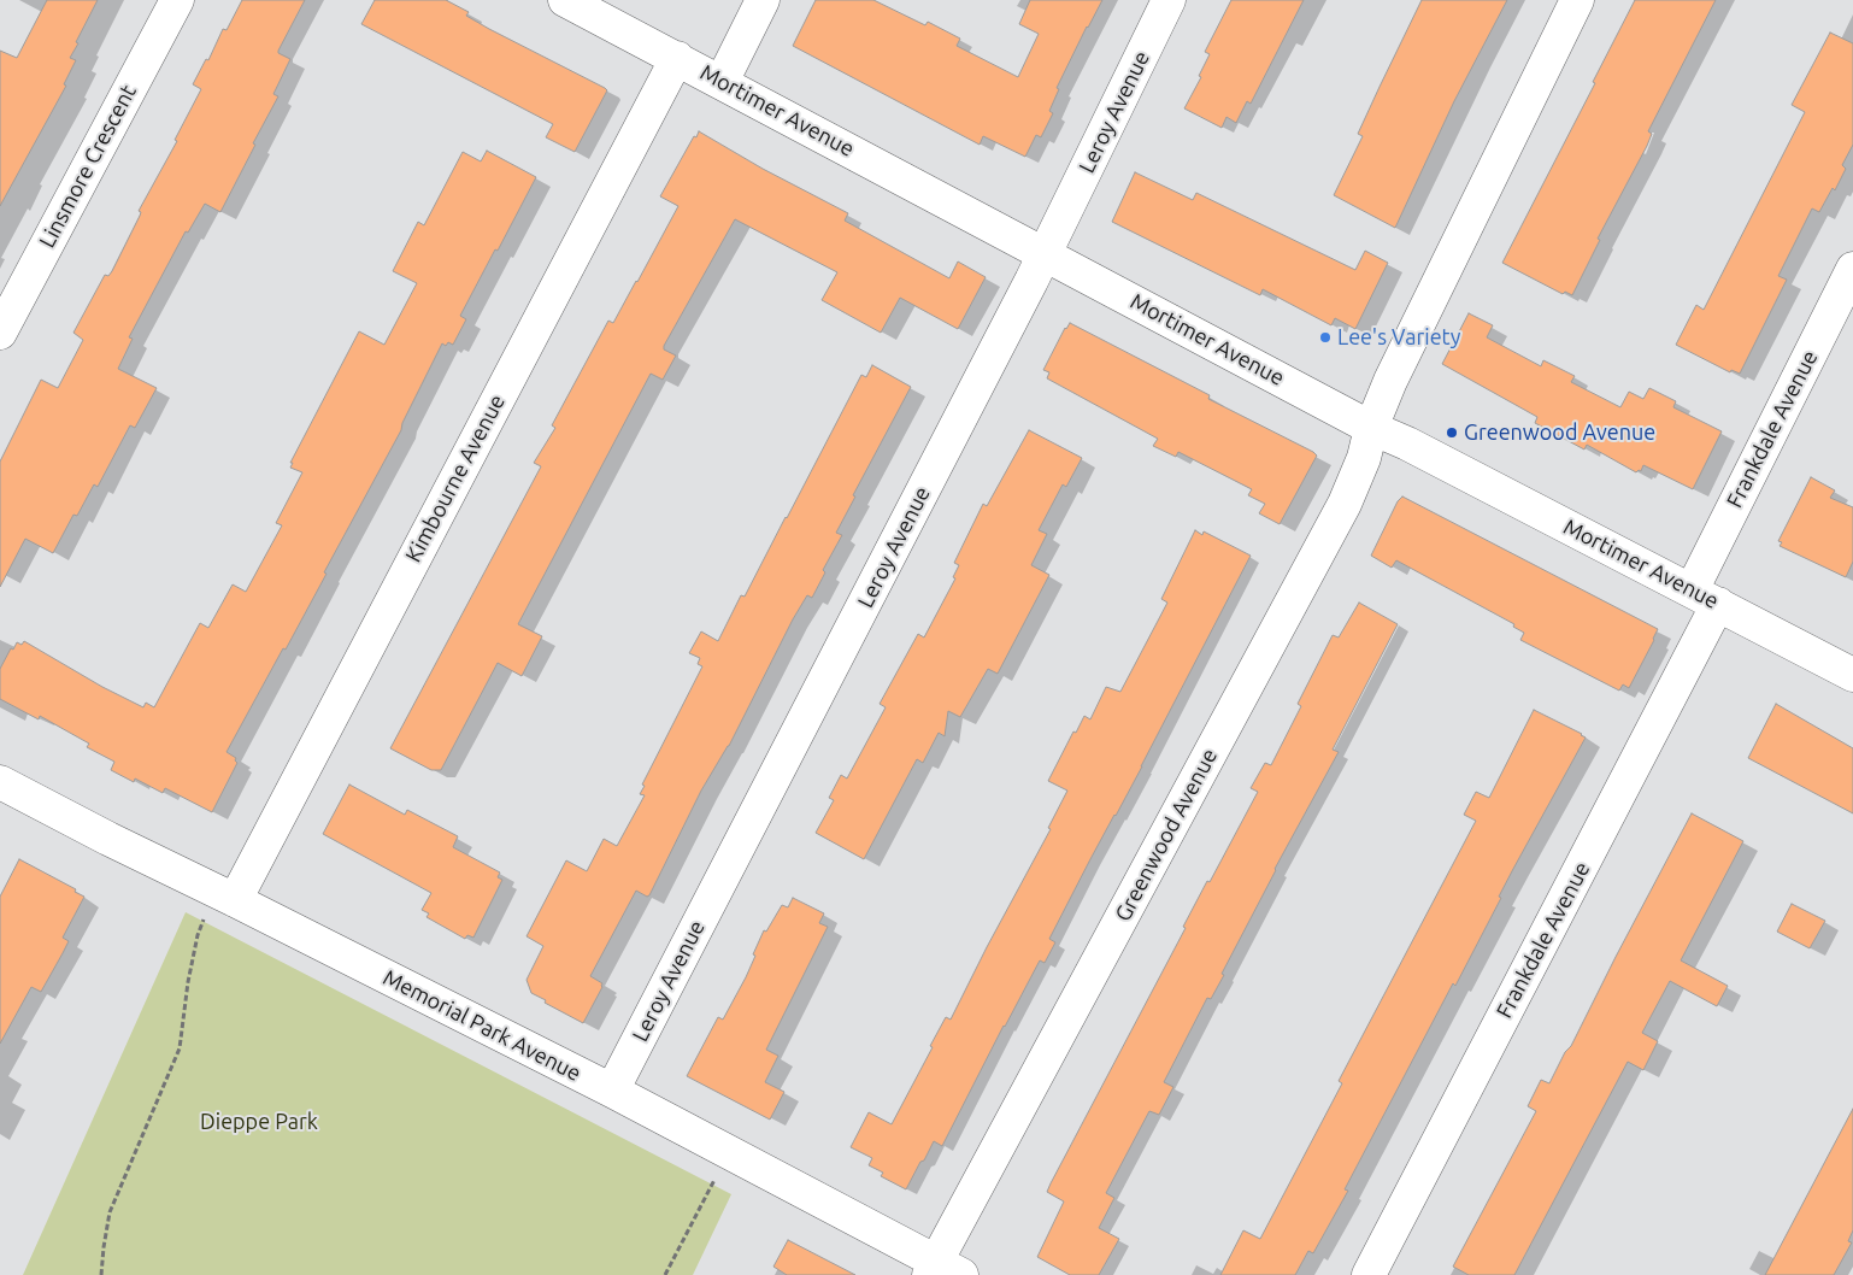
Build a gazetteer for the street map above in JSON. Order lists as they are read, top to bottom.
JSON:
{
  "streets": {
    "street": [
      "Mortimer Avenue",
      "Leroy Avenue",
      "Linsmore Crescent",
      "Frankdale Avenue",
      "Kimbourne Avenue",
      "Greenwood Avenue",
      "Memorial Park Avenue"
    ]
  },
  "crossings": [
    ["Mortimer Avenue", "Leroy Avenue"],
    ["Mortimer Avenue", "Frankdale Avenue"],
    ["Mortimer Avenue", "Kimbourne Avenue"],
    ["Mortimer Avenue", "Greenwood Avenue"],
    ["Leroy Avenue", "Memorial Park Avenue"],
    ["Kimbourne Avenue", "Memorial Park Avenue"],
    ["Greenwood Avenue", "Memorial Park Avenue"]
  ],
  "parks": ["Dieppe Park"],
  "places": ["Lee's Variety", "Greenwood Avenue"]
}
